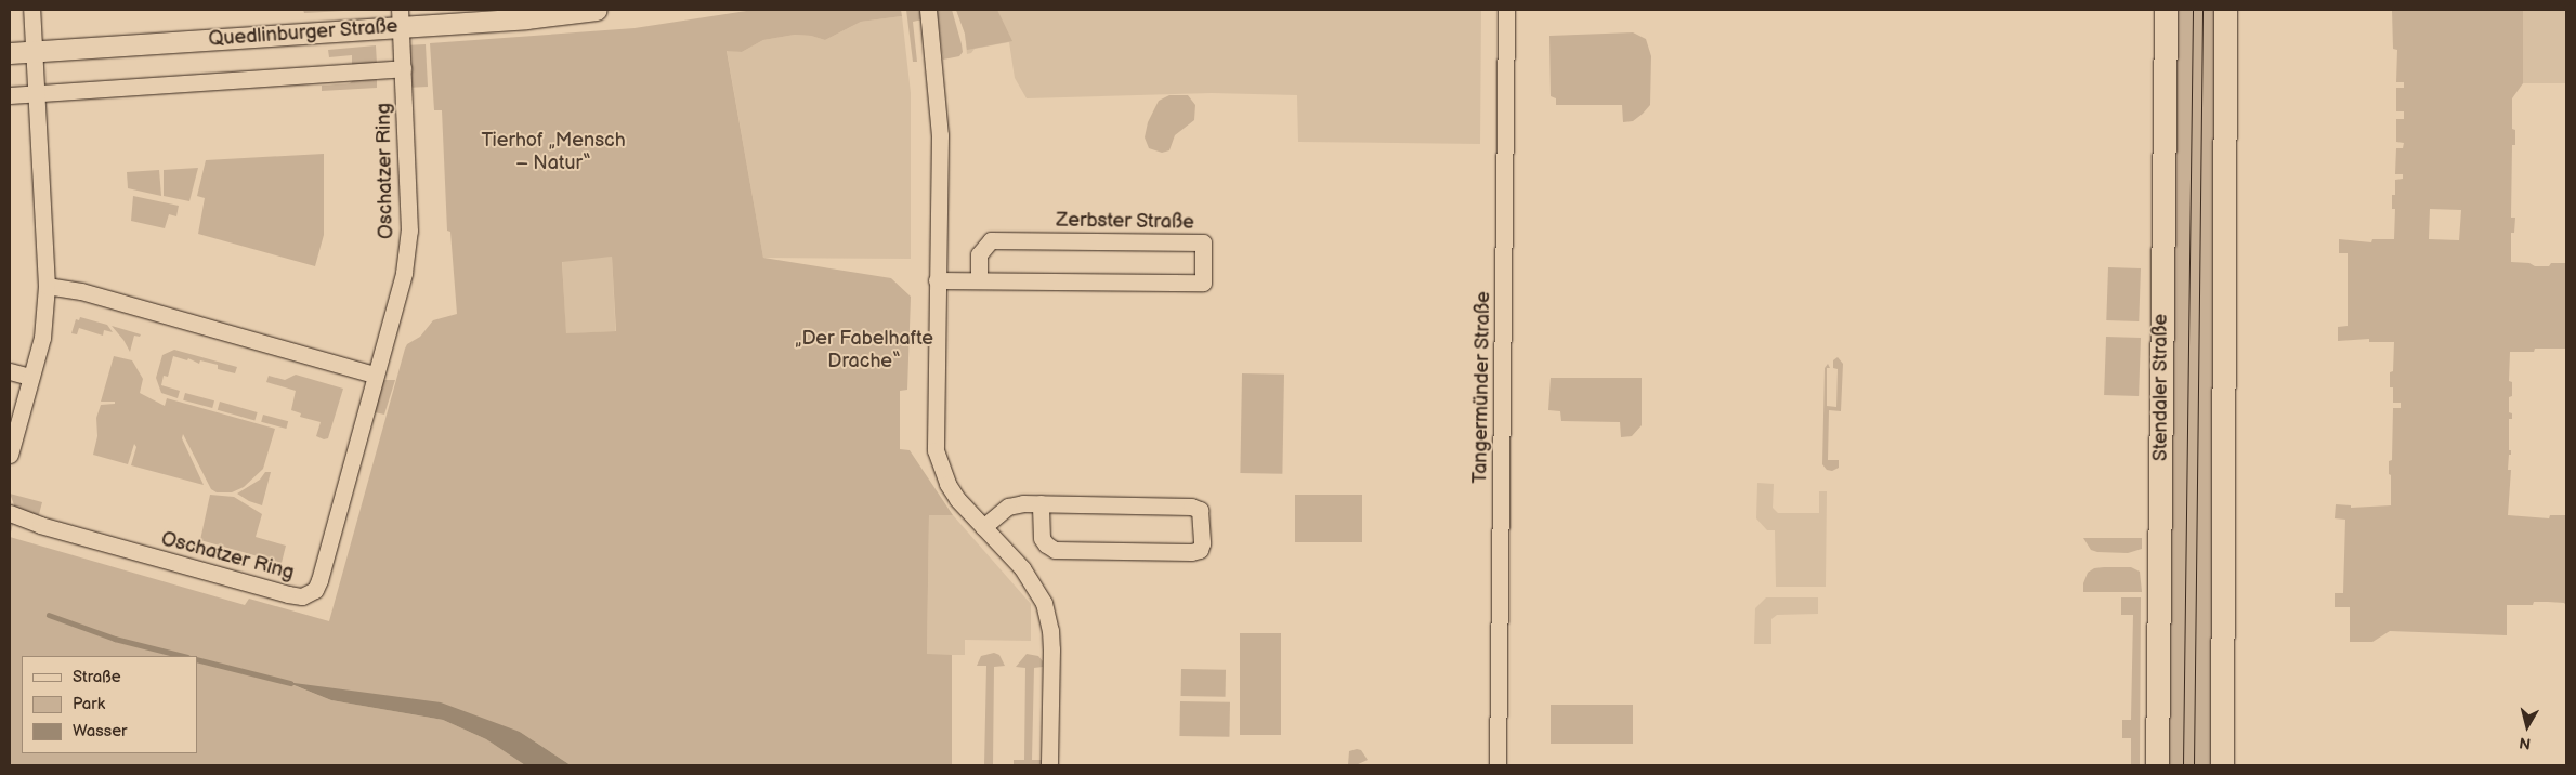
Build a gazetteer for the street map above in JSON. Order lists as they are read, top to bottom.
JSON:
{
  "streets": {
    "main road": ["Stendaler Straße"],
    "street": [
      "Quedlinburger Straße",
      "Oschatzer Ring",
      "Zerbster Straße",
      "Tangermünder Straße"
    ]
  },
  "crossings": [
    ["Quedlinburger Straße", "Oschatzer Ring"]
  ],
  "parks": ["Tierhof „Mensch – Natur“", "„Der Fabelhafte Drache“"],
  "legend": ["Straße", "Park", "Wasser"],
  "north": "bottom"
}
